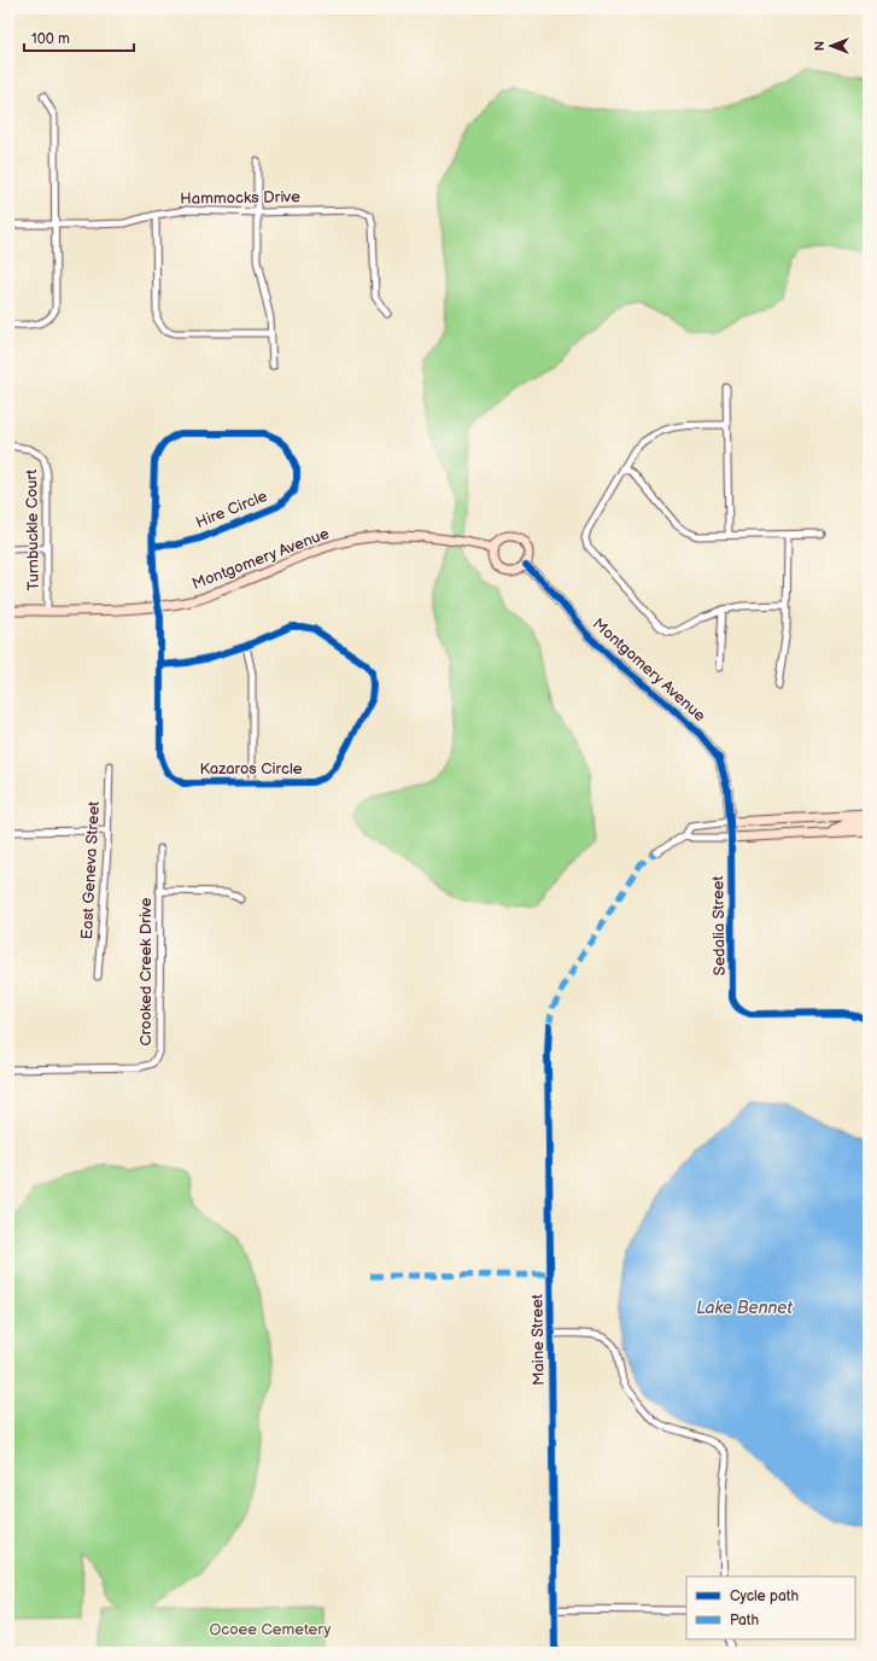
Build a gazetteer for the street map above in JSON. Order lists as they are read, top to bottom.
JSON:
{
  "streets": {
    "street": [
      "Hammocks Drive",
      "Hire Circle",
      "Turnbuckle Court",
      "Montgomery Avenue",
      "Kazaros Circle",
      "East Geneva Street",
      "Sedalia Street",
      "Crooked Creek Drive",
      "Maine Street"
    ]
  },
  "crossings": [
    ["Hire Circle", "Montgomery Avenue"],
    ["Hire Circle", "Kazaros Circle"],
    ["Turnbuckle Court", "Montgomery Avenue"],
    ["Montgomery Avenue", "Kazaros Circle"],
    ["Montgomery Avenue", "Sedalia Street"]
  ],
  "water": ["Lake Bennet"],
  "parks": ["Ocoee Cemetery"],
  "legend": ["Cycle path", "Path"],
  "scale_bar": "100 m",
  "north": "left"
}
